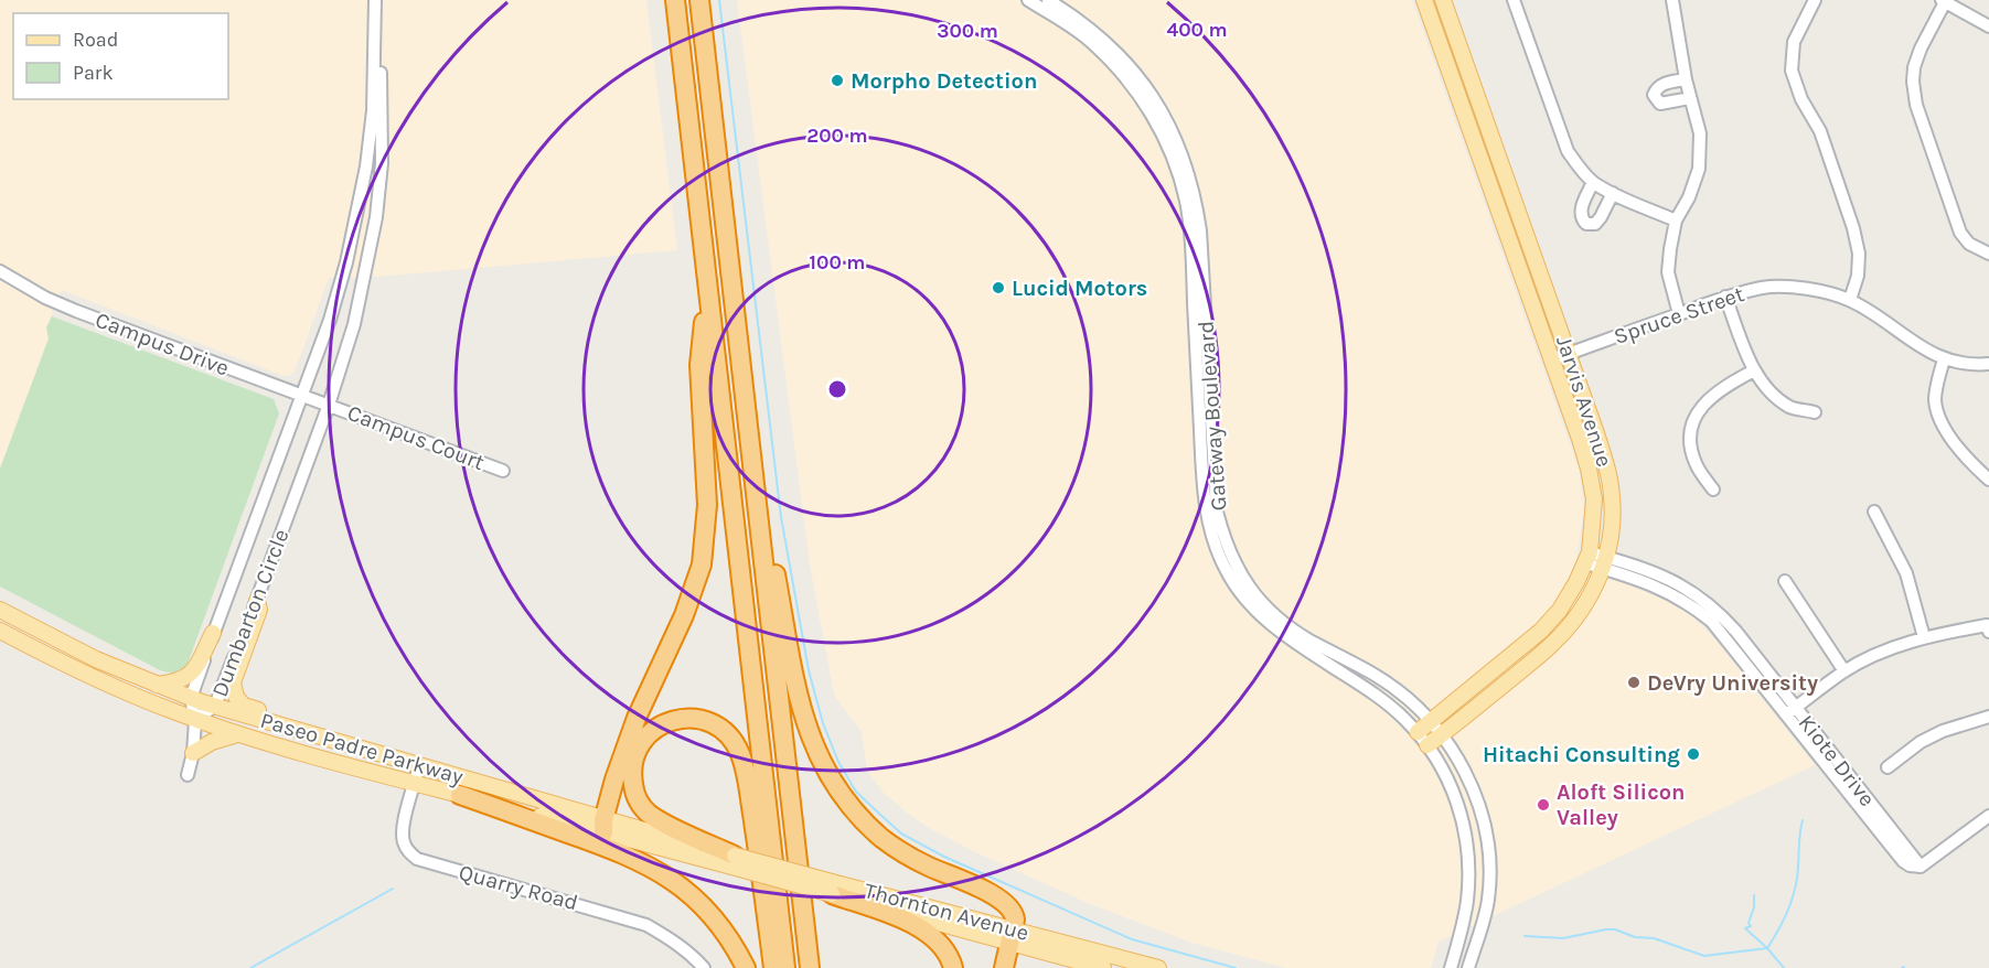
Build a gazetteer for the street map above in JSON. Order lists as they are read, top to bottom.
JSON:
{
  "streets": {
    "main road": ["Jarvis Avenue", "Paseo Padre Parkway", "Thornton Avenue"],
    "street": [
      "Spruce Street",
      "Campus Drive",
      "Gateway Boulevard",
      "Campus Court",
      "Dumbarton Circle",
      "Kiote Drive",
      "Quarry Road"
    ]
  },
  "crossings": [
    ["Spruce Street", "Jarvis Avenue"],
    ["Campus Drive", "Campus Court"],
    ["Campus Drive", "Dumbarton Circle"],
    ["Jarvis Avenue", "Gateway Boulevard"],
    ["Jarvis Avenue", "Kiote Drive"],
    ["Campus Court", "Dumbarton Circle"],
    ["Dumbarton Circle", "Paseo Padre Parkway"],
    ["Paseo Padre Parkway", "Quarry Road"],
    ["Paseo Padre Parkway", "Thornton Avenue"]
  ],
  "places": [
    "Morpho Detection",
    "Lucid Motors",
    "DeVry University",
    "Hitachi Consulting",
    "Aloft Silicon Valley"
  ],
  "legend": ["Road", "Park"],
  "rings": [
    "400 m",
    "300 m",
    "200 m",
    "100 m"
  ]
}
